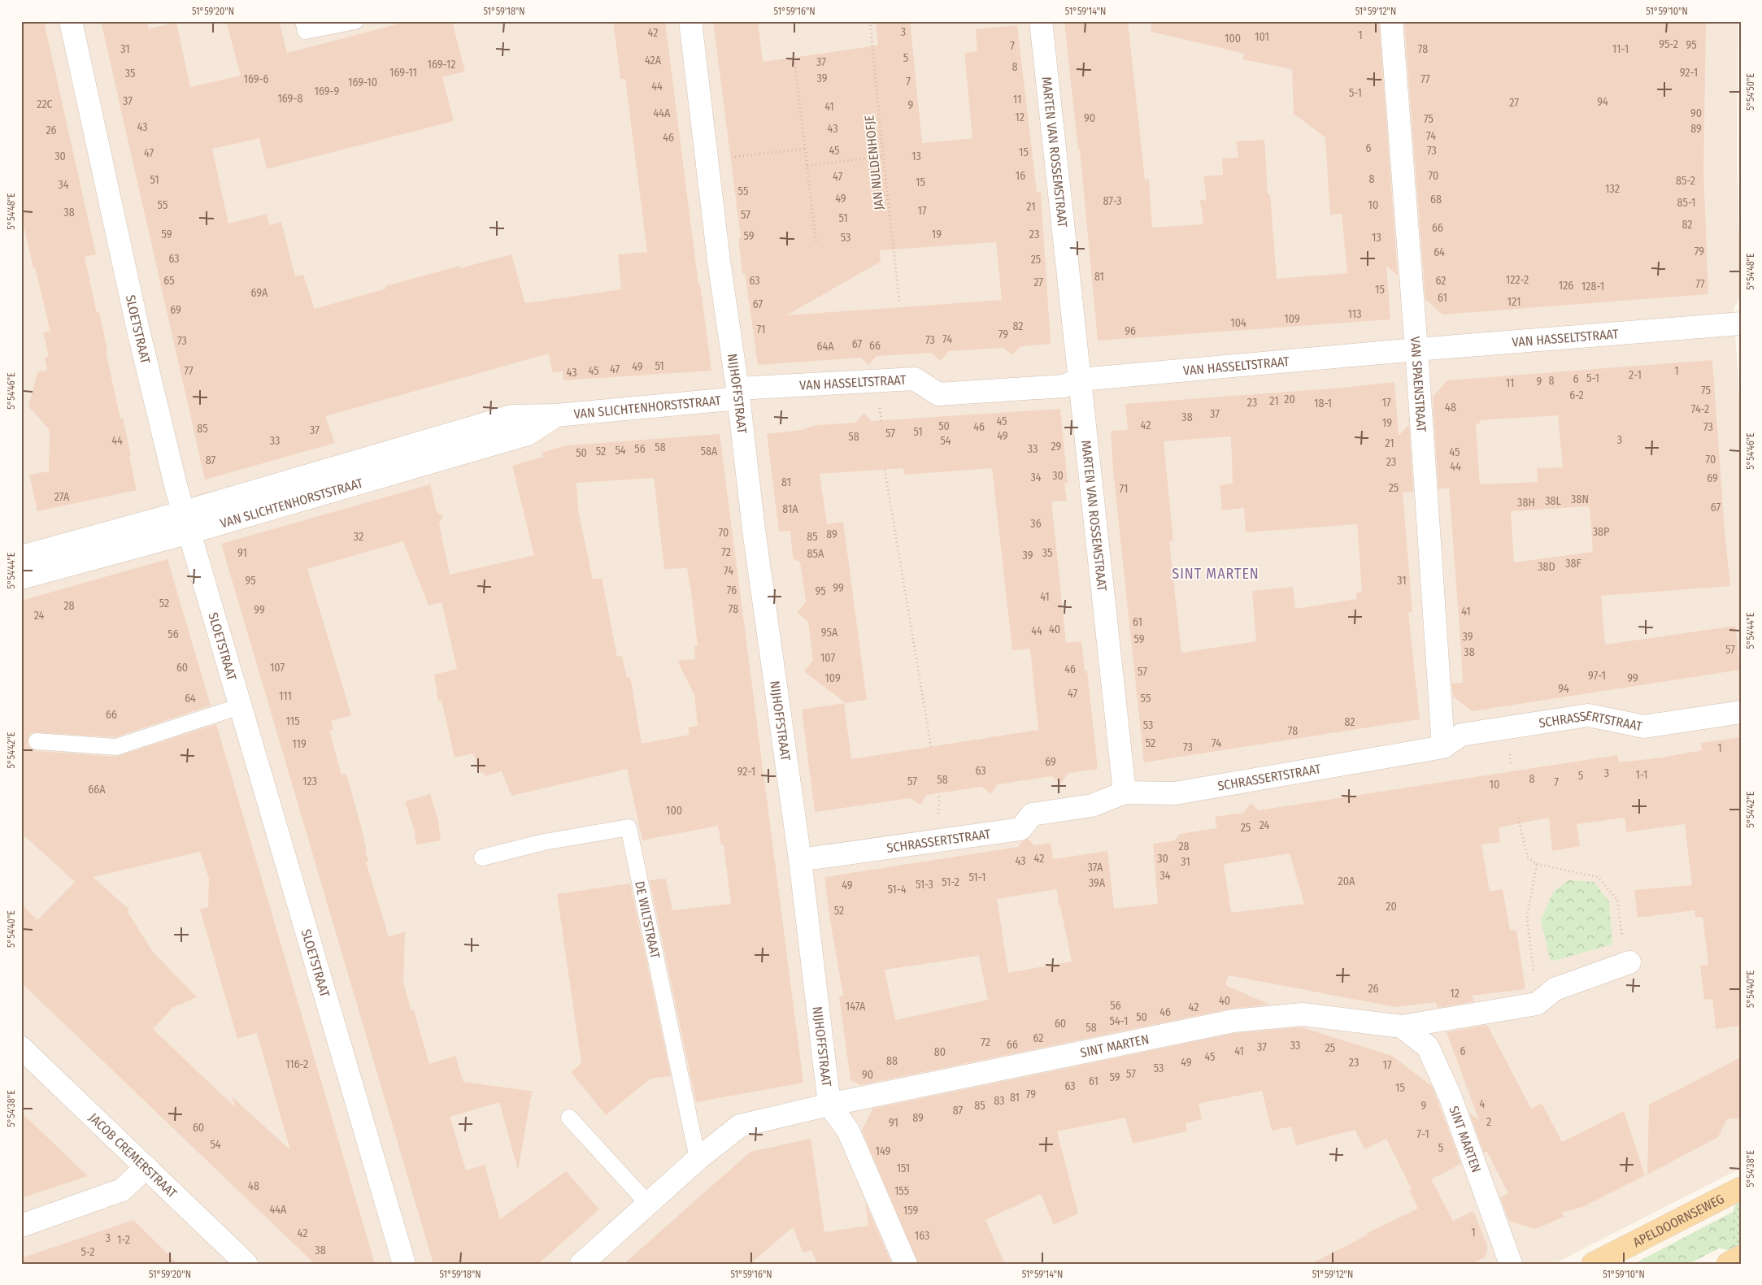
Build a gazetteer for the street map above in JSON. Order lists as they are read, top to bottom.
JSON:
{
  "streets": {
    "main road": ["APELDOORNSEWEG"],
    "street": [
      "MARTEN VAN ROSSEMSTRAAT",
      "SLOETSTRAAT",
      "VAN HASSELTSTRAAT",
      "VAN SPAENSTRAAT",
      "NIJHOFFSTRAAT",
      "VAN SLICHTENHORSTSTRAAT",
      "SCHRASSERTSTRAAT",
      "SINT MARTEN",
      "JACOB CREMERSTRAAT"
    ],
    "lane": ["DE WILTSTRAAT"],
    "path": ["JAN NULDENHOFJE"]
  },
  "crossings": [
    ["MARTEN VAN ROSSEMSTRAAT", "VAN HASSELTSTRAAT"],
    ["MARTEN VAN ROSSEMSTRAAT", "SCHRASSERTSTRAAT"],
    ["SLOETSTRAAT", "VAN SLICHTENHORSTSTRAAT"],
    ["VAN HASSELTSTRAAT", "VAN SPAENSTRAAT"],
    ["VAN HASSELTSTRAAT", "NIJHOFFSTRAAT"],
    ["VAN HASSELTSTRAAT", "VAN SLICHTENHORSTSTRAAT"],
    ["VAN SPAENSTRAAT", "SCHRASSERTSTRAAT"],
    ["NIJHOFFSTRAAT", "VAN SLICHTENHORSTSTRAAT"],
    ["NIJHOFFSTRAAT", "SCHRASSERTSTRAAT"],
    ["NIJHOFFSTRAAT", "SINT MARTEN"]
  ],
  "districts": ["SINT MARTEN"],
  "house_numbers": [
    "3",
    "42",
    "1",
    "101",
    "100",
    "95-2",
    "95",
    "7",
    "31",
    "78",
    "11-1",
    "5",
    "42A",
    "37",
    "169-12",
    "8",
    "169-11",
    "92-1",
    "35",
    "39",
    "169-6",
    "77",
    "7",
    "169-10",
    "44",
    "169-9",
    "5-1",
    "169-8",
    "11",
    "37",
    "94",
    "27",
    "22C",
    "9",
    "41",
    "44A",
    "90",
    "12",
    "90",
    "75",
    "43",
    "43",
    "89",
    "26",
    "74",
    "46",
    "6",
    "45",
    "73",
    "15",
    "47",
    "30",
    "13",
    "16",
    "70",
    "47",
    "8",
    "51",
    "85-2",
    "15",
    "34",
    "132",
    "55",
    "49",
    "68",
    "87-3",
    "85-1",
    "55",
    "10",
    "21",
    "17",
    "38",
    "57",
    "51",
    "82",
    "66",
    "59",
    "19",
    "23",
    "59",
    "53",
    "13",
    "79",
    "64",
    "63",
    "25",
    "81",
    "122-2",
    "65",
    "63",
    "62",
    "27",
    "77",
    "126",
    "128-1",
    "15",
    "69A",
    "61",
    "121",
    "67",
    "69",
    "113",
    "109",
    "104",
    "82",
    "71",
    "96",
    "79",
    "74",
    "73",
    "73",
    "67",
    "66",
    "64A",
    "51",
    "49",
    "47",
    "77",
    "45",
    "1",
    "43",
    "2-1",
    "5-1",
    "6",
    "8",
    "9",
    "11",
    "75",
    "6-2",
    "20",
    "21",
    "23",
    "17",
    "18-1",
    "48",
    "74-2",
    "37",
    "38",
    "45",
    "19",
    "42",
    "50",
    "46",
    "73",
    "85",
    "37",
    "51",
    "57",
    "49",
    "58",
    "3",
    "44",
    "33",
    "54",
    "21",
    "29",
    "58",
    "56",
    "33",
    "54",
    "52",
    "58A",
    "45",
    "50",
    "70",
    "87",
    "23",
    "44",
    "30",
    "34",
    "69",
    "81",
    "25",
    "71",
    "27A",
    "38N",
    "38L",
    "38H",
    "67",
    "81A",
    "36",
    "38P",
    "70",
    "89",
    "32",
    "85",
    "72",
    "91",
    "35",
    "85A",
    "39",
    "38F",
    "38D",
    "74",
    "95",
    "31",
    "99",
    "76",
    "95",
    "41",
    "52",
    "28",
    "78",
    "99",
    "41",
    "24",
    "61",
    "40",
    "44",
    "95A",
    "56",
    "39",
    "59",
    "57",
    "38",
    "107",
    "60",
    "107",
    "46",
    "57",
    "97-1",
    "109",
    "99",
    "94",
    "47",
    "111",
    "64",
    "55",
    "66",
    "115",
    "82",
    "53",
    "78",
    "52",
    "74",
    "119",
    "73",
    "1",
    "69",
    "63",
    "92-1",
    "3",
    "1-1",
    "5",
    "8",
    "58",
    "123",
    "57",
    "7",
    "10",
    "66A",
    "100",
    "24",
    "25",
    "28",
    "42",
    "30",
    "43",
    "31",
    "37A",
    "34",
    "51-1",
    "20A",
    "51-2",
    "39A",
    "51-3",
    "49",
    "51-4",
    "20",
    "52",
    "26",
    "12",
    "40",
    "56",
    "147A",
    "42",
    "46",
    "50",
    "54-1",
    "60",
    "58",
    "62",
    "72",
    "66",
    "33",
    "37",
    "25",
    "41",
    "6",
    "80",
    "45",
    "88",
    "49",
    "23",
    "116-2",
    "17",
    "53",
    "57",
    "90",
    "59",
    "61",
    "63",
    "15",
    "79",
    "81",
    "83",
    "4",
    "85",
    "9",
    "87",
    "89",
    "2",
    "91",
    "60",
    "7-1",
    "54",
    "5",
    "149",
    "151",
    "48",
    "155",
    "44A",
    "159",
    "1",
    "42",
    "163",
    "3",
    "1-2",
    "38",
    "5-2"
  ],
  "coordinates": [
    "51°59'20\"N",
    "51°59'18\"N",
    "51°59'16\"N",
    "51°59'14\"N",
    "51°59'12\"N",
    "51°59'10\"N",
    "5°54'50\"E",
    "5°54'48\"E",
    "5°54'46\"E",
    "5°54'44\"E",
    "5°54'42\"E",
    "5°54'40\"E",
    "5°54'38\"E"
  ]
}
